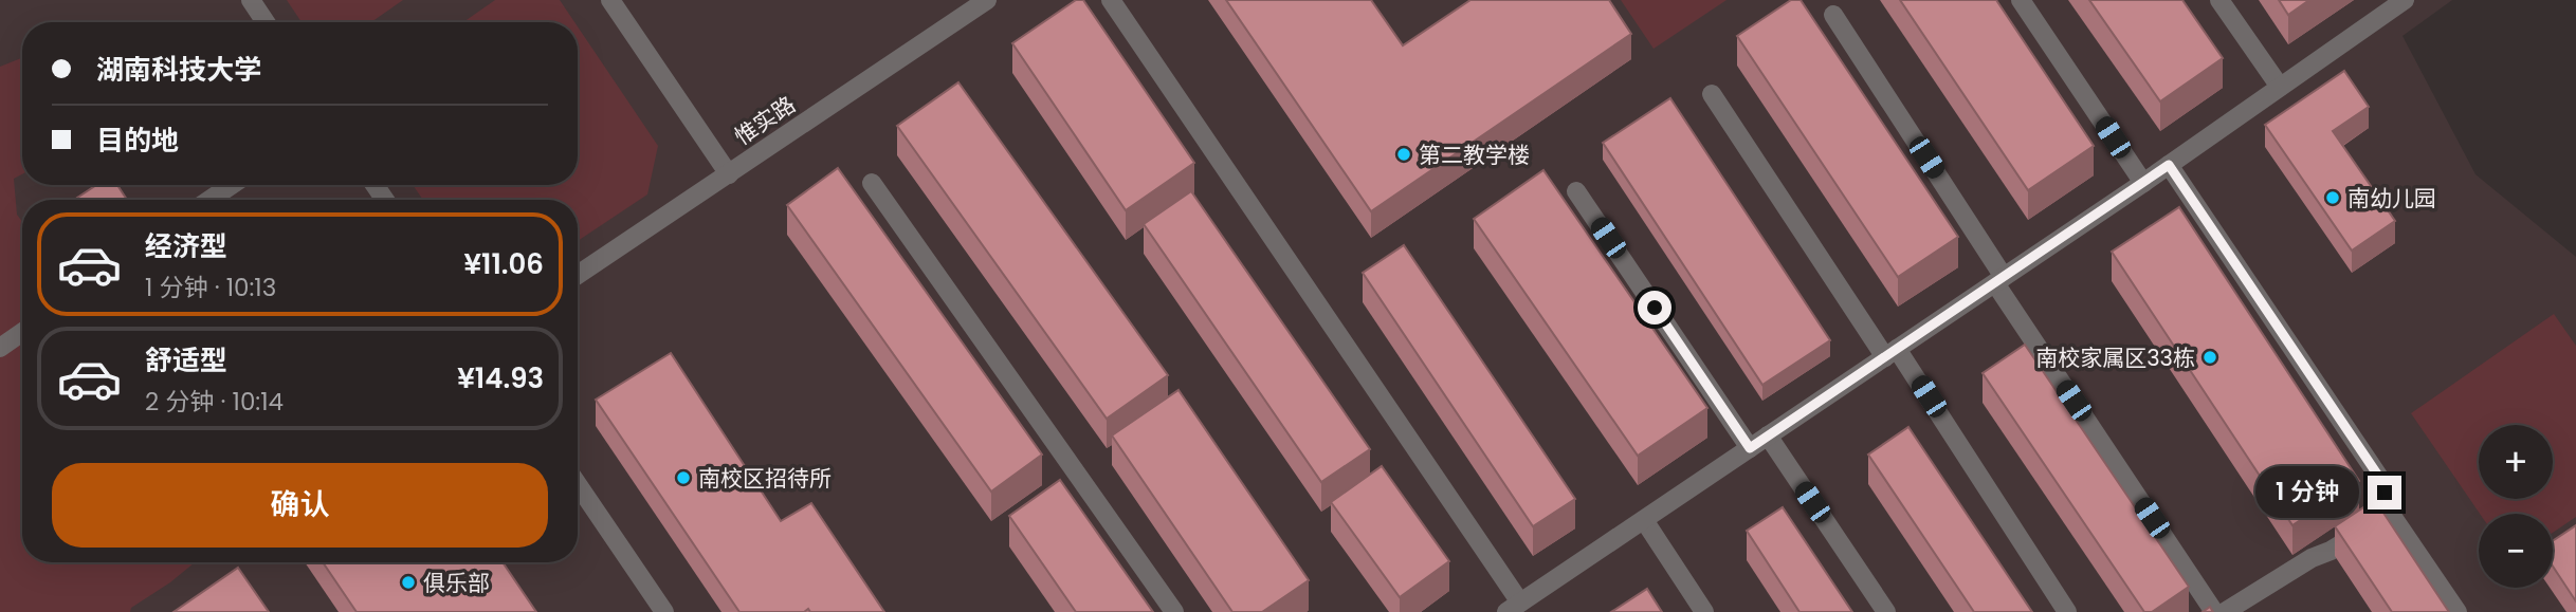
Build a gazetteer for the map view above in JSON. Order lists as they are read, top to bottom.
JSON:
{
  "streets": {
    "street": ["惟实路"]
  },
  "places": [
    "第二教学楼",
    "南幼儿园",
    "南校家属区33栋",
    "南校区招待所",
    "俱乐部"
  ],
  "page": {
    "banner": ["湖南科技大学", "目的地"],
    "list": [
      {
        "name": "经济型",
        "note": "1 分钟 · 10:13",
        "value": "¥11.06"
      },
      {
        "name": "舒适型",
        "note": "2 分钟 · 10:14",
        "value": "¥14.93"
      }
    ],
    "map_buttons": ["+", "−"],
    "buttons": "确认",
    "bubble": "1 分钟"
  }
}
